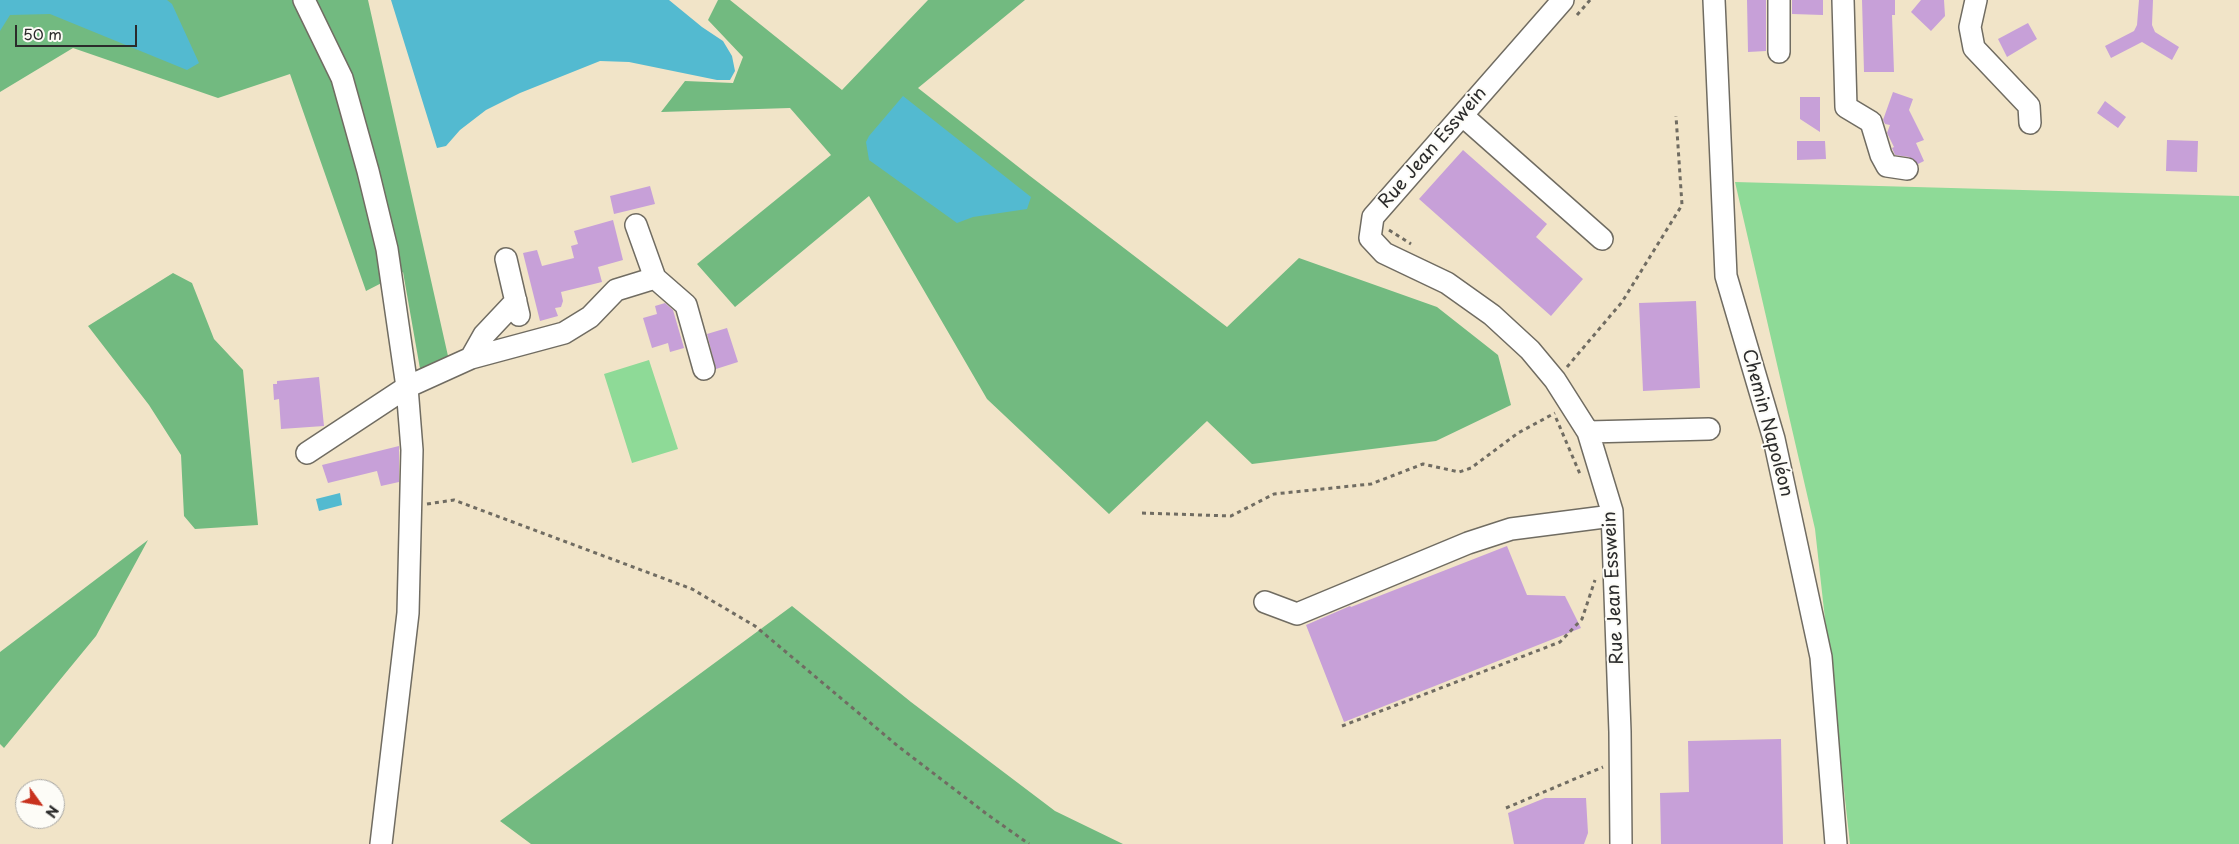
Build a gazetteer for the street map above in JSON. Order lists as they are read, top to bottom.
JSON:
{
  "streets": {
    "street": ["Rue Jean Esswein", "Chemin Napoléon"]
  },
  "scale_bar": "50 m",
  "north": "bottom right"
}
